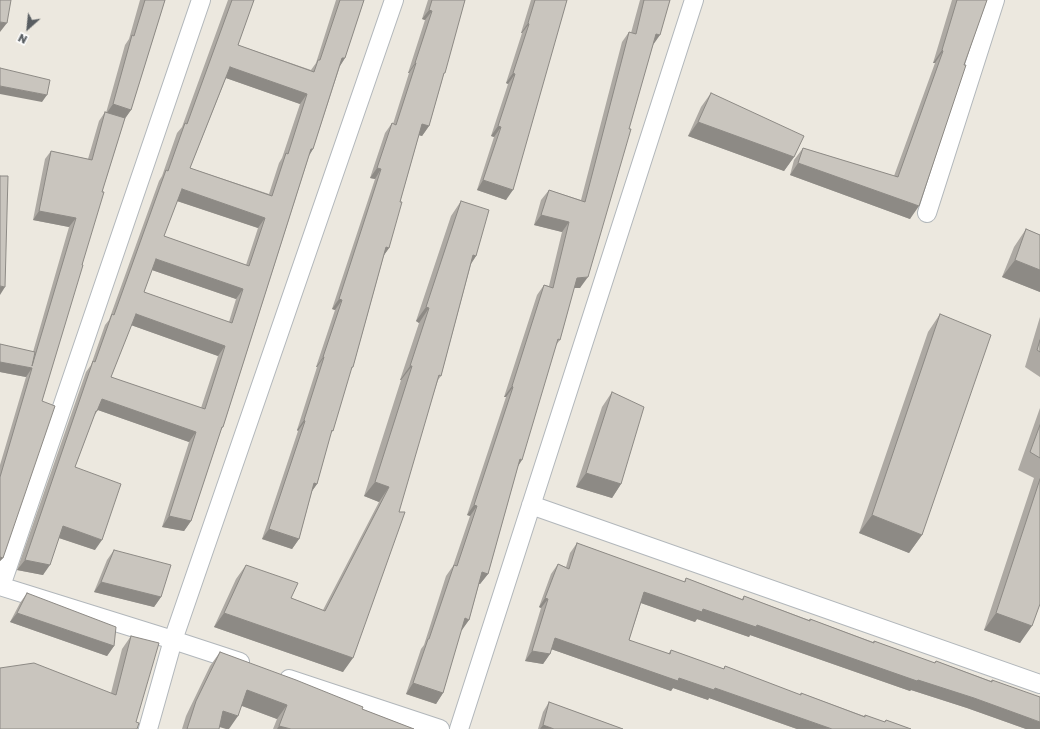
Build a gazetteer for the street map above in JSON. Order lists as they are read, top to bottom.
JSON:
{
  "north": "bottom left"
}
